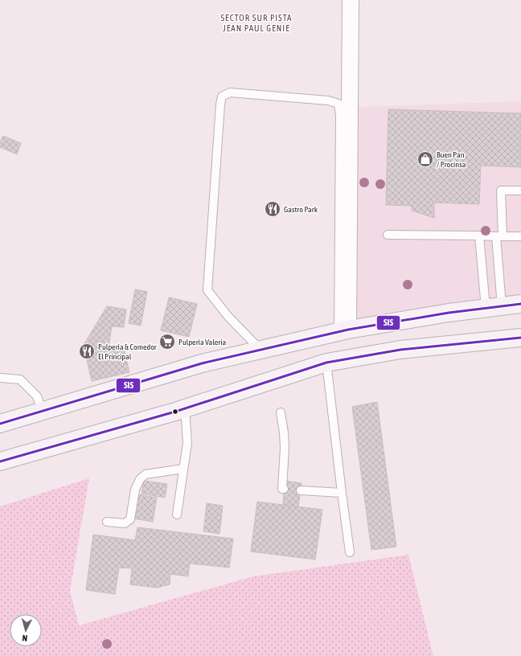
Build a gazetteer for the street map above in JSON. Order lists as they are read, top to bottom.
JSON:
{
  "districts": ["SECTOR SUR PISTA JEAN PAUL GENIE"],
  "places": {
    "shop": ["Buen Pan / Procinsa"],
    "restaurant": ["Gastro Park", "Pulpería & Comedor El Principal"],
    "supermarket": ["Pulpería Valeria"]
  },
  "lines": ["transit line SIS"],
  "north": "bottom"
}
